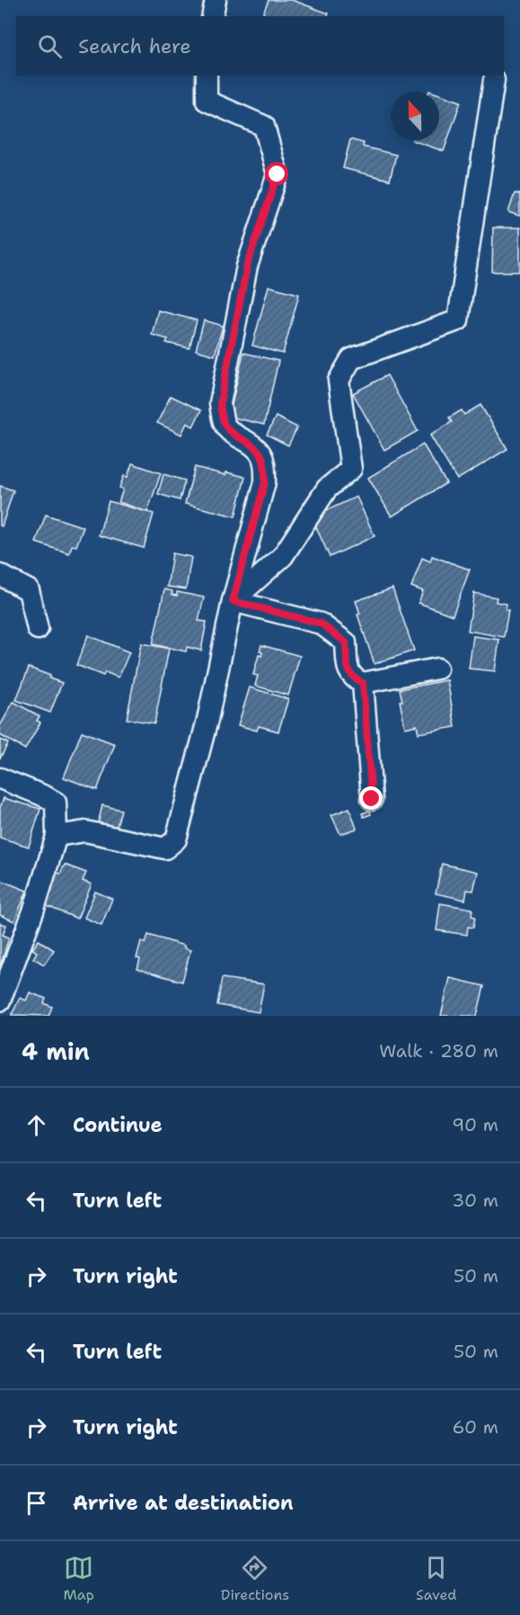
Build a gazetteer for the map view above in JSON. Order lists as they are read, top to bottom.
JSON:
{
  "north": "top",
  "page": {
    "search": "Search here",
    "heading": ["4 min", "Walk · 280 m"],
    "list": [
      ["Continue", "90 m"],
      ["Turn left", "30 m"],
      ["Turn right", "50 m"],
      ["Turn left", "50 m"],
      ["Turn right", "60 m"],
      "Arrive at destination"
    ],
    "nav": ["Map", "Directions", "Saved"]
  }
}
